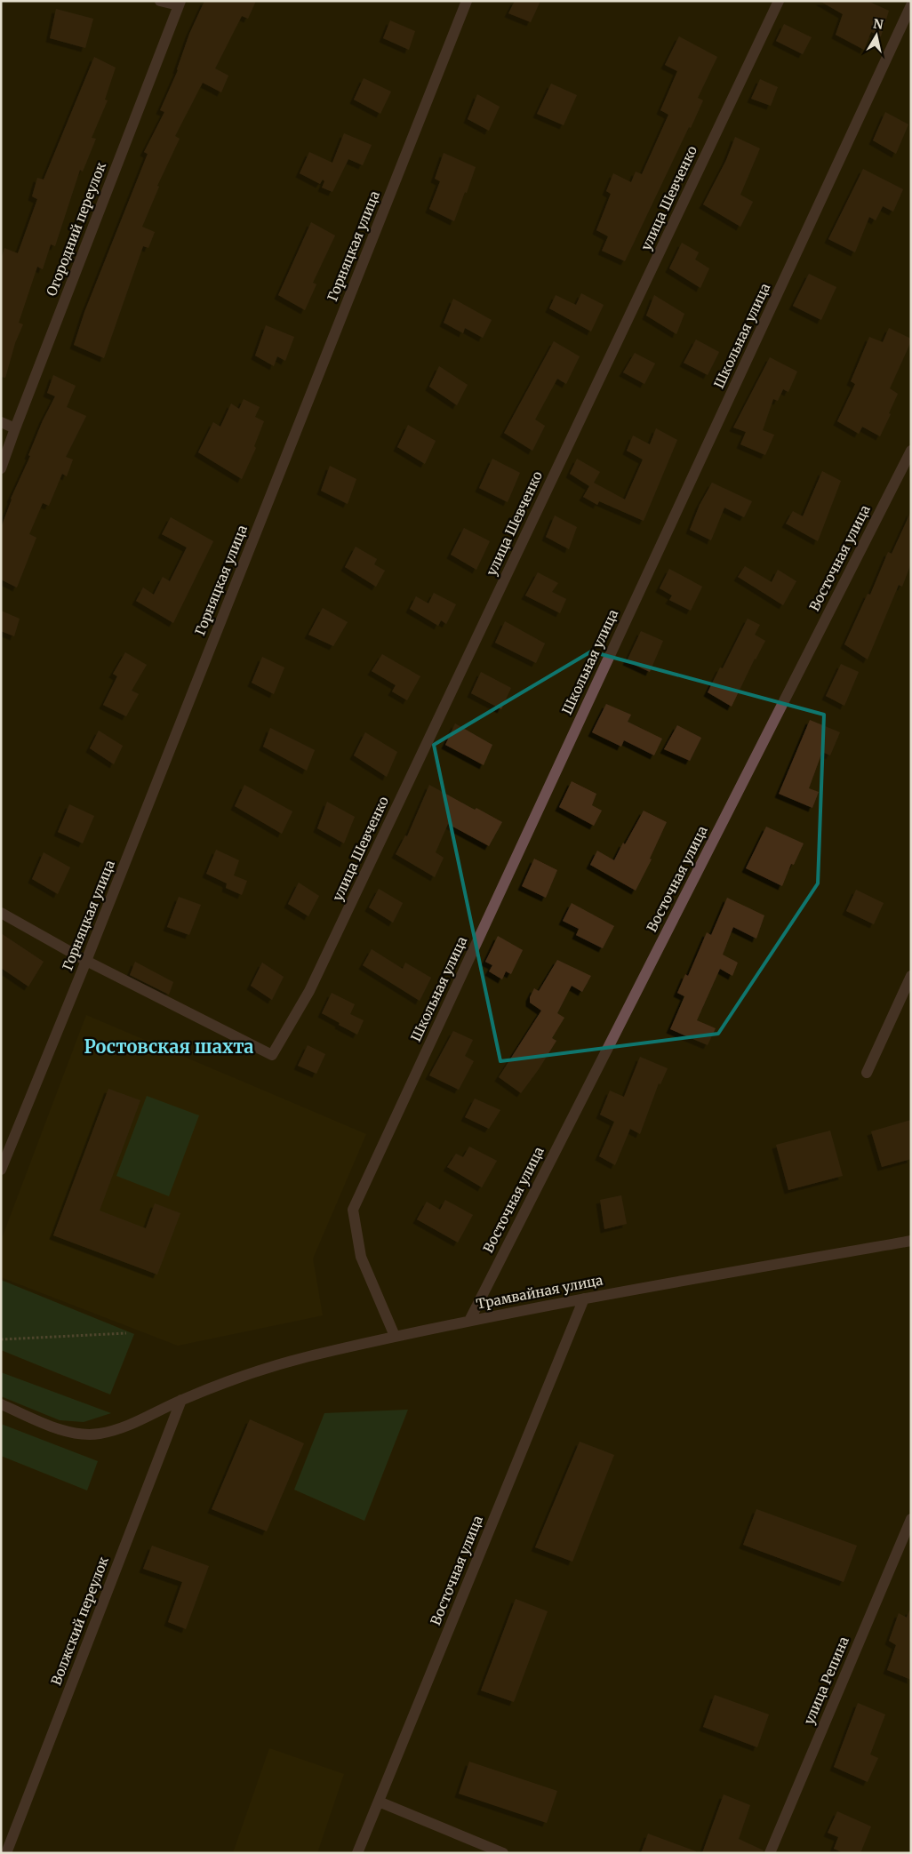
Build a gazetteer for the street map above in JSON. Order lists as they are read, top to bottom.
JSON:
{
  "streets": {
    "street": [
      "улица Шевченко",
      "Огородний переулок",
      "Горняцкая улица",
      "Школьная улица",
      "Восточная улица",
      "Трамвайная улица",
      "Волжский переулок",
      "улица Репина"
    ]
  },
  "crossings": [
    ["улица Шевченко", "Горняцкая улица"],
    ["Школьная улица", "Трамвайная улица"],
    ["Восточная улица", "Трамвайная улица"],
    ["Трамвайная улица", "Волжский переулок"]
  ],
  "districts": ["Ростовская шахта"],
  "north": "top"
}
